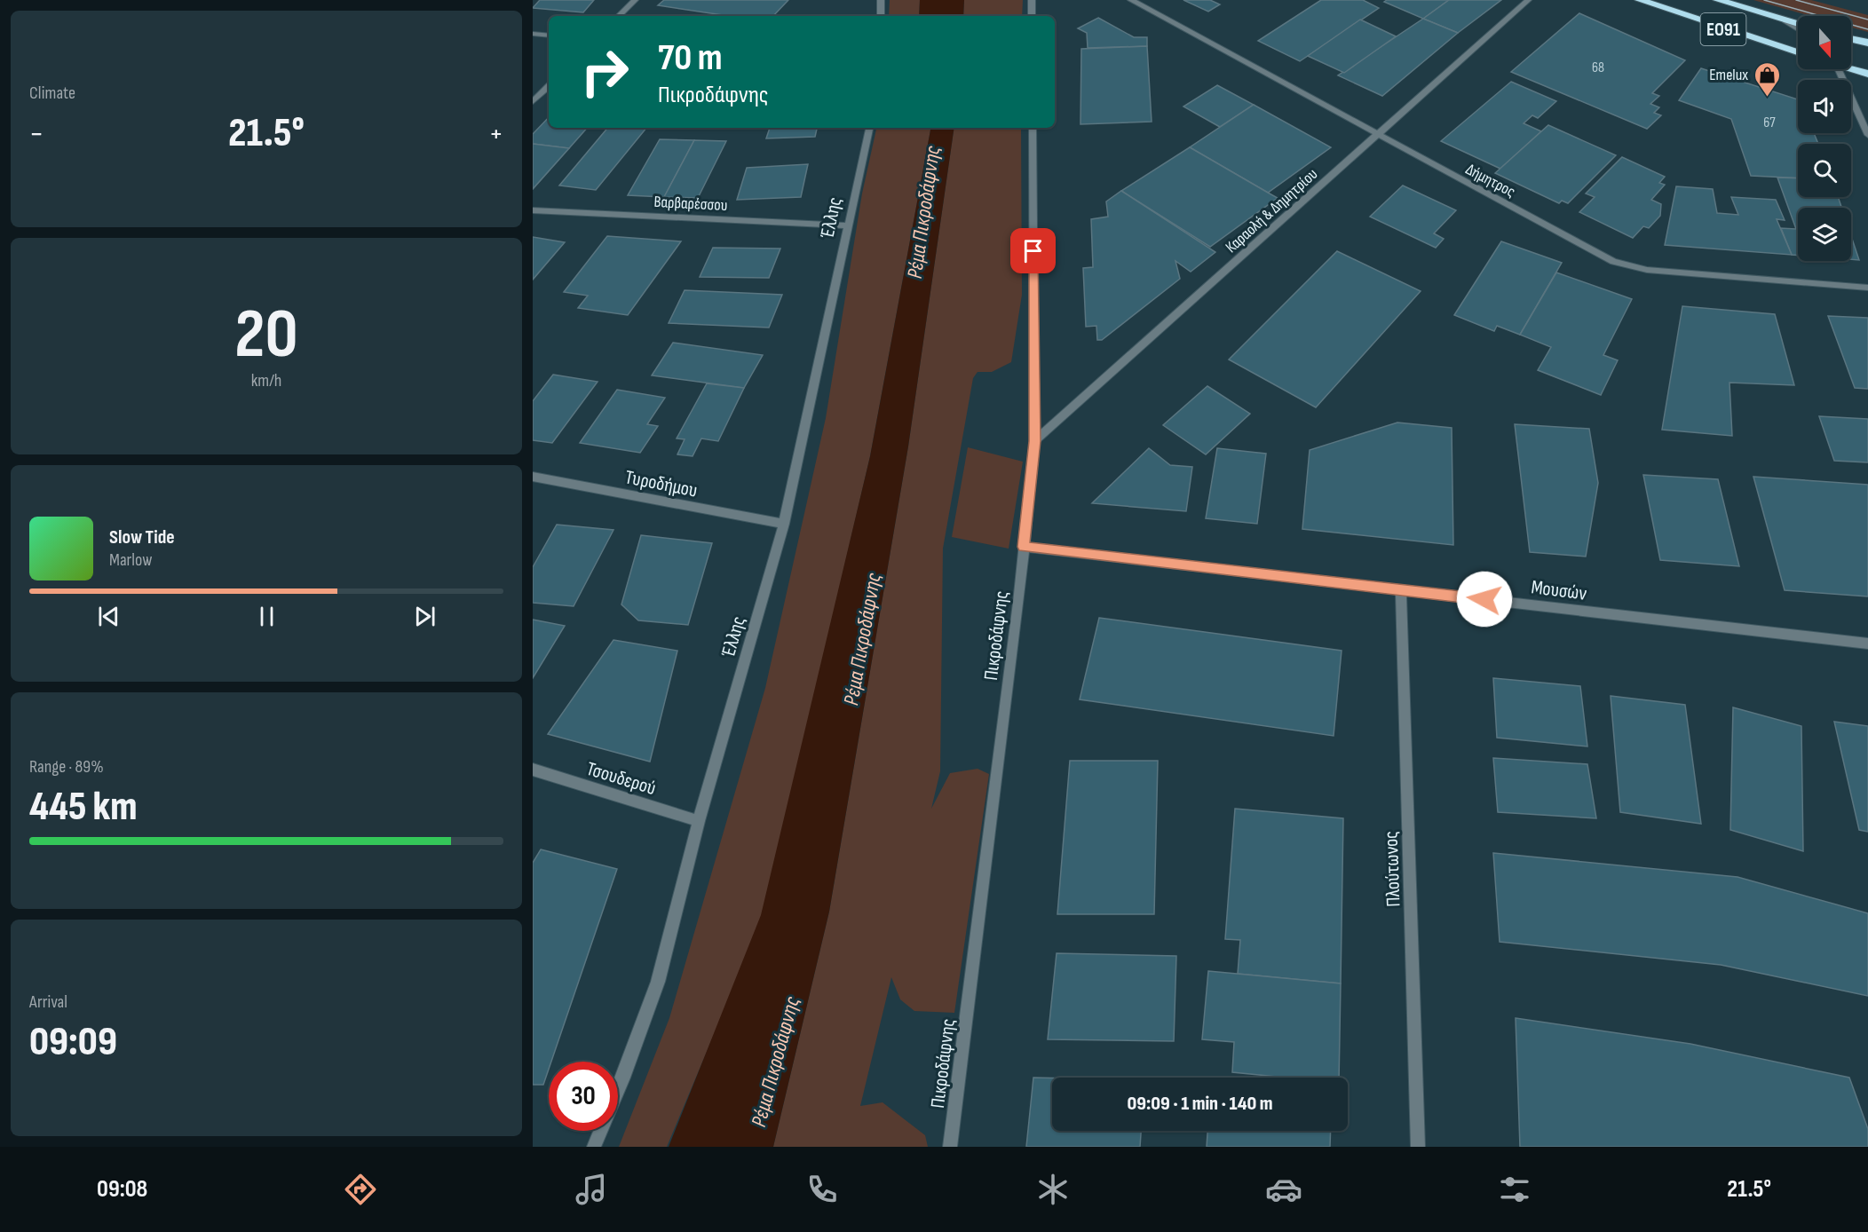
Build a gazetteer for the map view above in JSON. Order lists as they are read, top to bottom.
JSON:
{
  "streets": {
    "highway": ["ΕΟ91"],
    "street": [
      "Δήμητρος",
      "Βαρβαρέσσου",
      "Καραολή & Δημητρίου",
      "Έλλης",
      "Τυροδήμου",
      "Μουσών",
      "Πικροδάφνης",
      "Τσουδερού",
      "Πλούτωνος"
    ]
  },
  "crossings": [
    ["Δήμητρος", "Καραολή & Δημητρίου"],
    ["Βαρβαρέσσου", "Έλλης"],
    ["Καραολή & Δημητρίου", "Πικροδάφνης"],
    ["Έλλης", "Τυροδήμου"],
    ["Έλλης", "Τσουδερού"],
    ["Μουσών", "Πικροδάφνης"],
    ["Μουσών", "Πλούτωνος"]
  ],
  "water": ["Ρέμα Πικροδάφνης"],
  "places": {
    "shop": ["Emelux"]
  },
  "house_numbers": ["68", "67"],
  "north": "bottom",
  "page": {
    "tile": [
      "Climate",
      ["20", "km/h"],
      ["Range · 89%", "445 km"],
      ["Arrival", "09:09"]
    ],
    "turn": ["70 m", "Πικροδάφνης"],
    "heat": ["−", "21.5°", "+"],
    "song": ["Slow Tide", "Marlow"],
    "limit": "30",
    "trip": "09:09 · 1 min · 140 m",
    "tabs": ["09:08", "21.5°"]
  }
}
